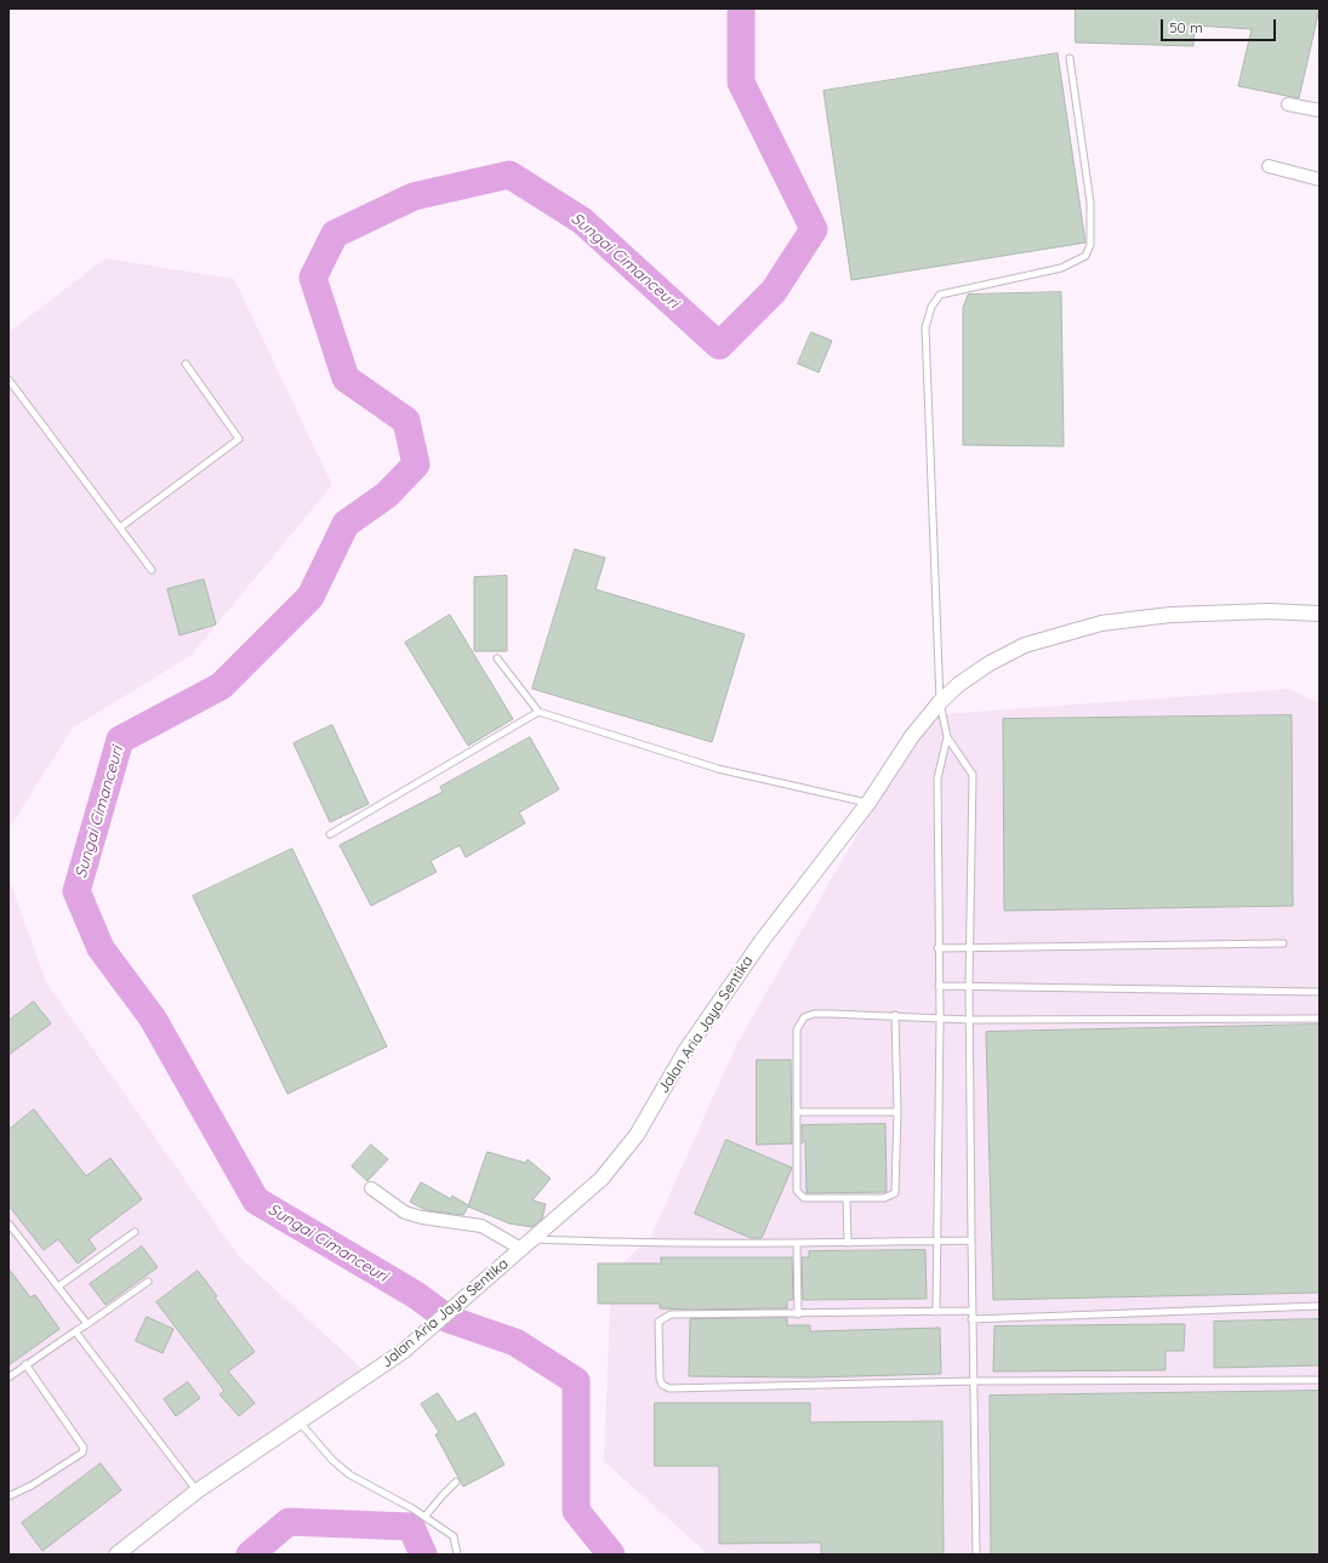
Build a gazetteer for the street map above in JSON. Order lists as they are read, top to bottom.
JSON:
{
  "streets": {
    "street": ["Jalan Aria Jaya Sentika"]
  },
  "water": ["Sungai Cimanceuri"],
  "scale_bar": "50 m"
}
